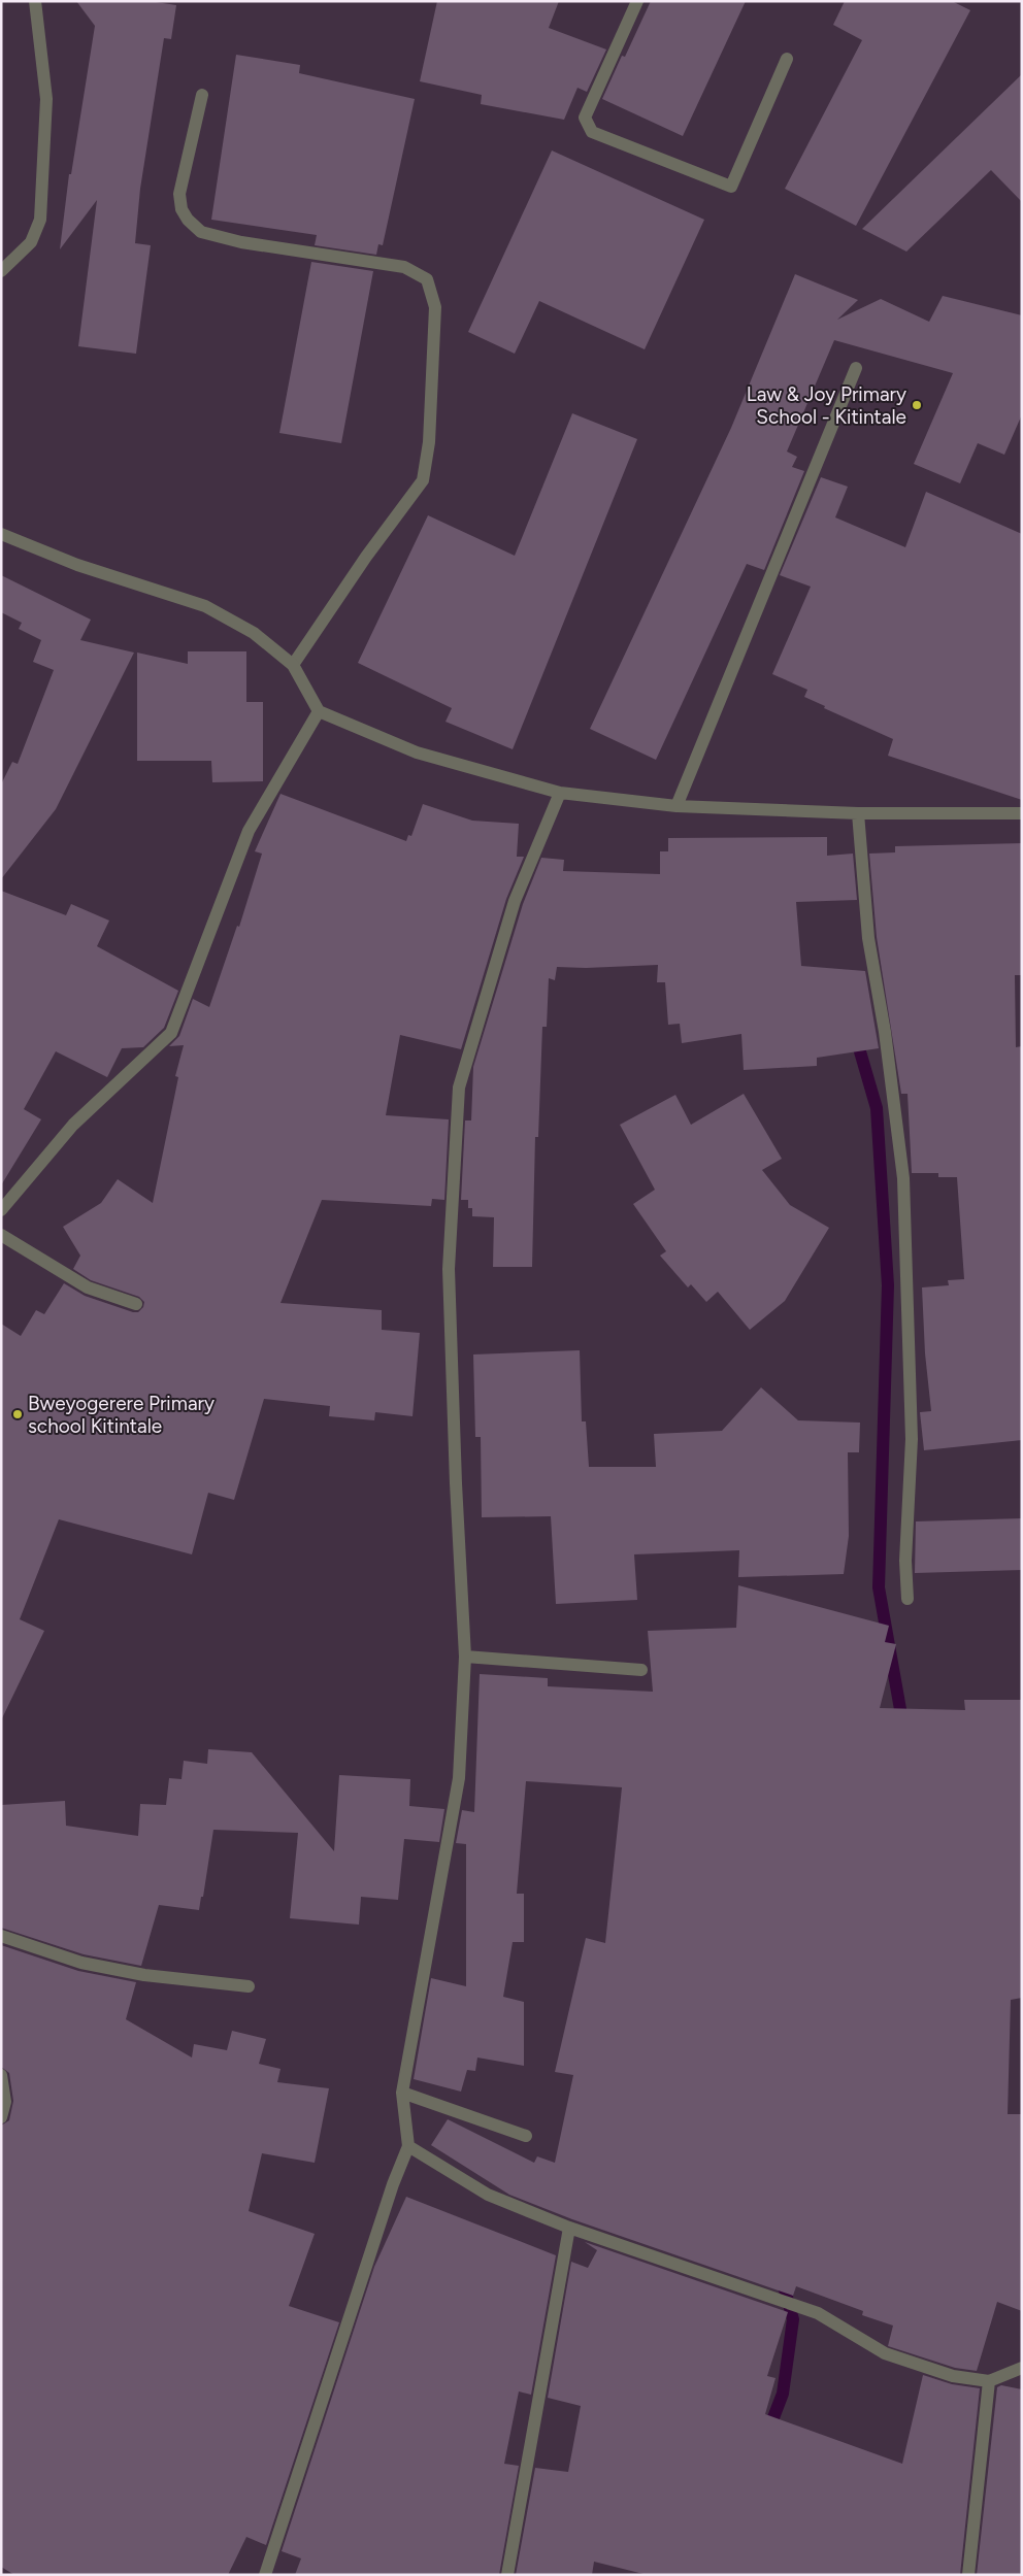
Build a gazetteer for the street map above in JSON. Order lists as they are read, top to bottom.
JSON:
{
  "places": ["Law & Joy Primary School - Kitintale", "Bweyogerere Primary school Kitintale"]
}
